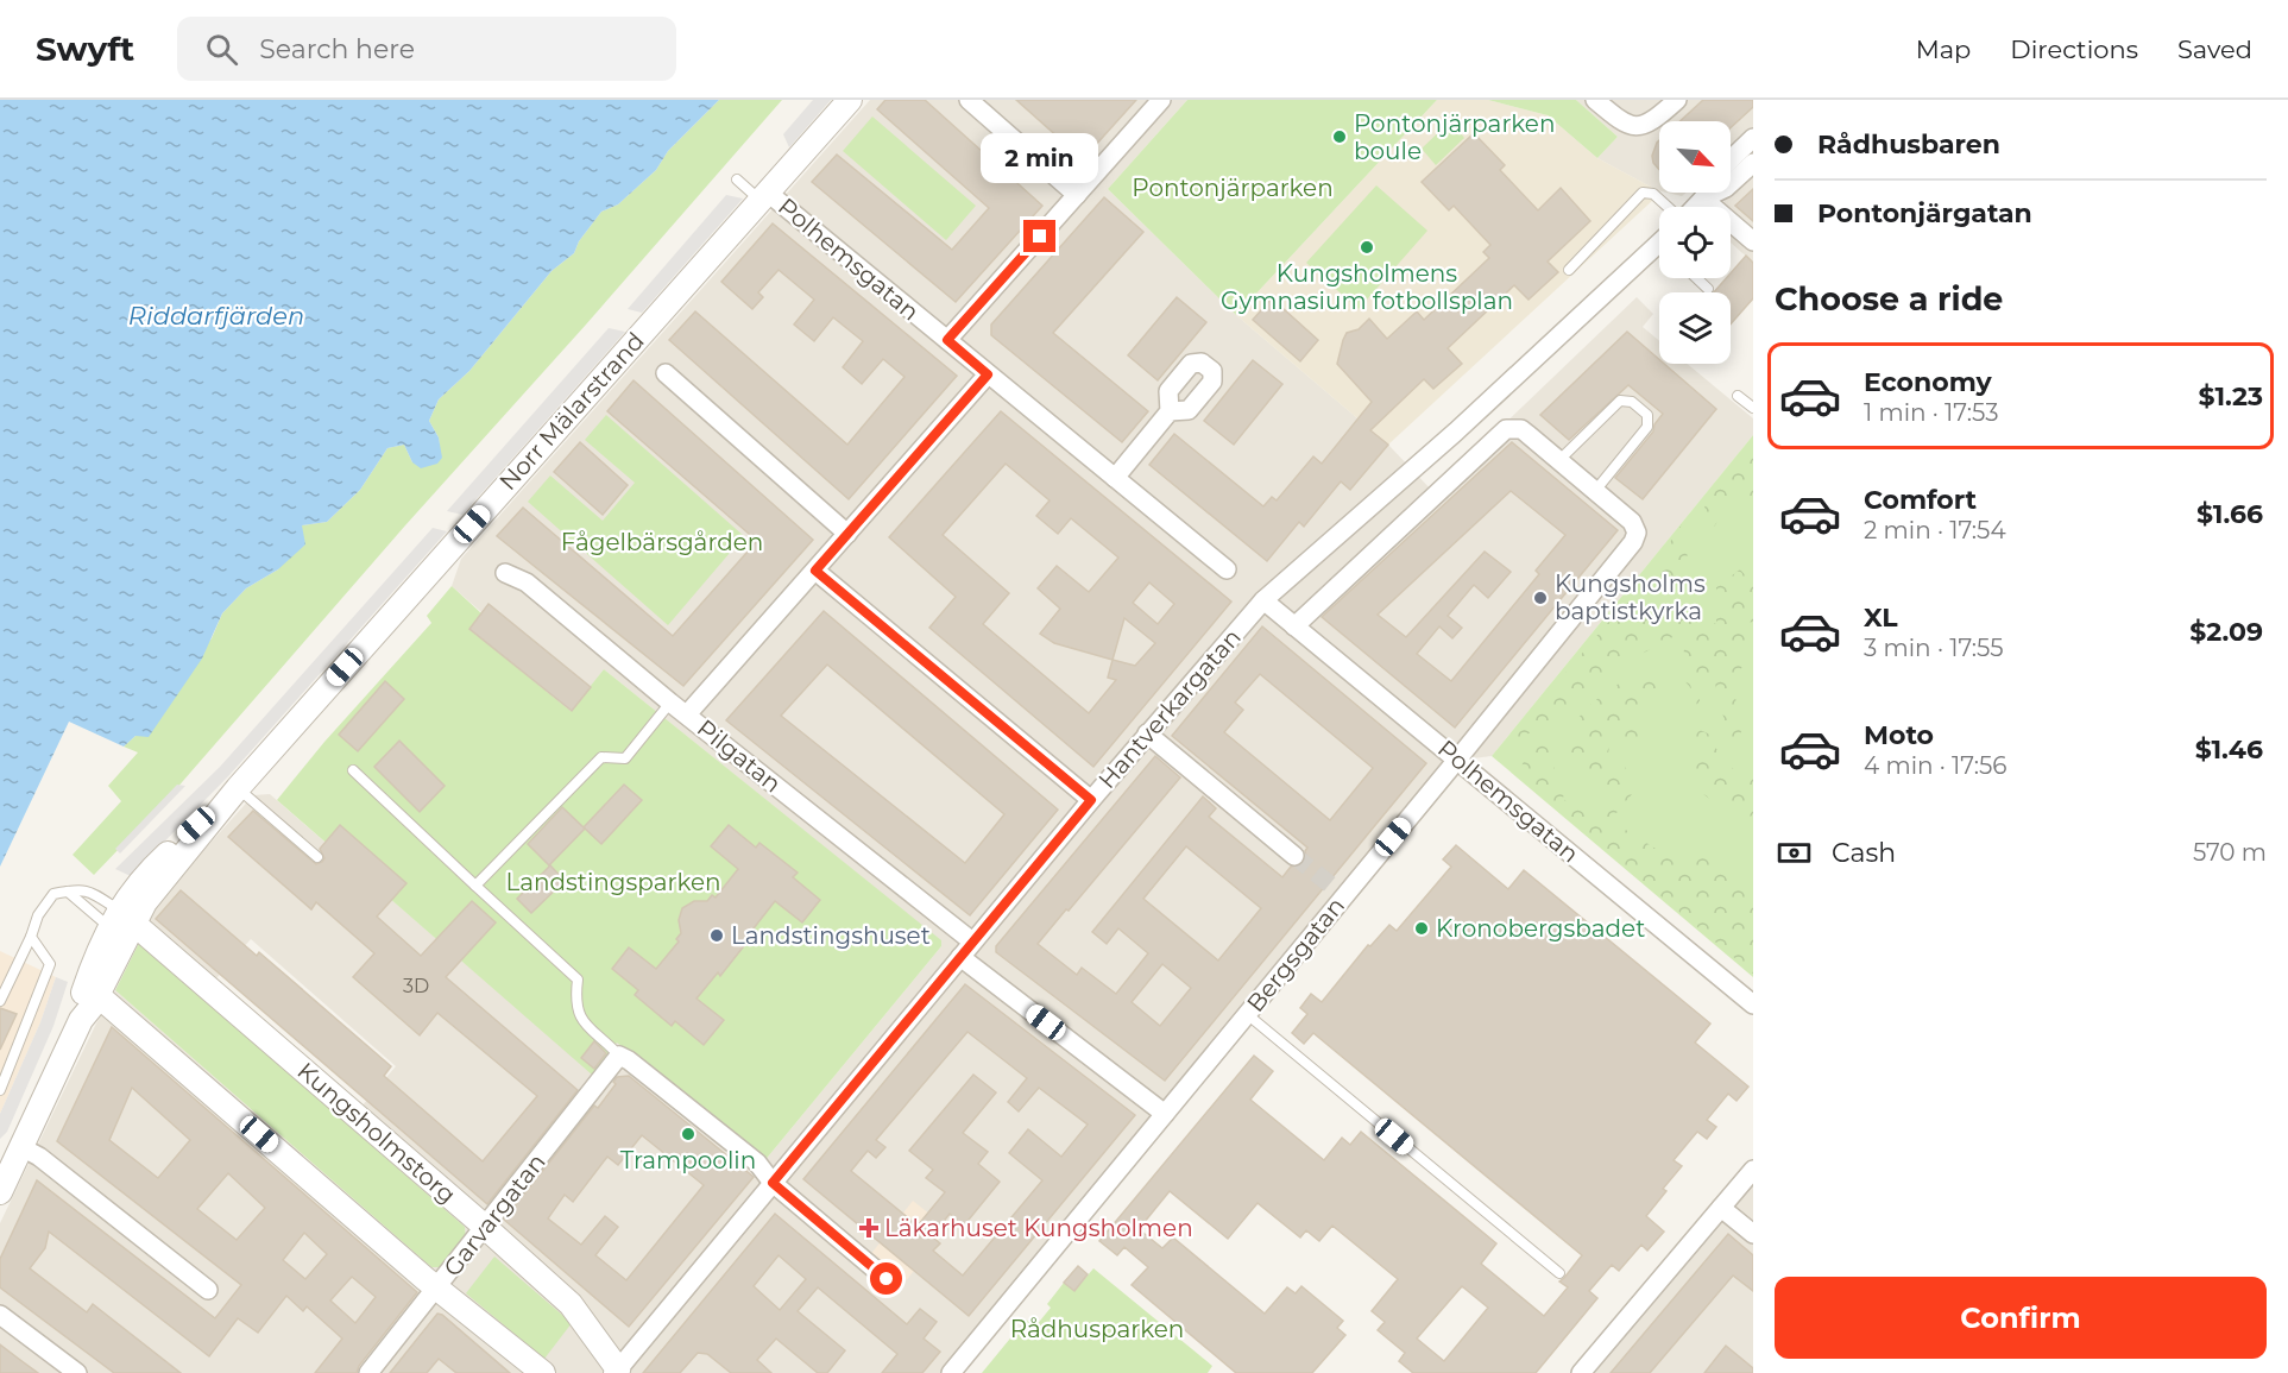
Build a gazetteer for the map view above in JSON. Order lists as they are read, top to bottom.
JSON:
{
  "streets": {
    "street": [
      "Polhemsgatan",
      "Norr Mälarstrand",
      "Hantverkargatan",
      "Pilgatan",
      "Bergsgatan",
      "Kungsholmstorg",
      "Garvargatan"
    ]
  },
  "crossings": [
    ["Polhemsgatan", "Norr Mälarstrand"],
    ["Polhemsgatan", "Hantverkargatan"],
    ["Polhemsgatan", "Bergsgatan"],
    ["Norr Mälarstrand", "Kungsholmstorg"],
    ["Hantverkargatan", "Pilgatan"],
    ["Hantverkargatan", "Kungsholmstorg"],
    ["Kungsholmstorg", "Garvargatan"]
  ],
  "water": ["Riddarfjärden"],
  "parks": [
    "Pontonjärparken",
    "Fågelbärsgården",
    "Landstingsparken",
    "Rådhusparken"
  ],
  "places": {
    "other": [
      "Pontonjärparken boule",
      "Kungsholmens Gymnasium fotbollsplan",
      "Kungsholms baptistkyrka",
      "Kronobergsbadet",
      "Landstingshuset",
      "Trampoolin"
    ],
    "health": ["Läkarhuset Kungsholmen"]
  },
  "house_numbers": ["3D"],
  "north": "bottom right",
  "page": {
    "header": "Swyft",
    "search": "Search here",
    "nav": ["Map", "Directions", "Saved"],
    "banner": ["Rådhusbaren", "Pontonjärgatan"],
    "bubble": "2 min",
    "heading": "Choose a ride",
    "list": [
      {
        "name": "Economy",
        "note": "1 min · 17:53",
        "value": "$1.23"
      },
      {
        "name": "Comfort",
        "note": "2 min · 17:54",
        "value": "$1.66"
      },
      {
        "name": "XL",
        "note": "3 min · 17:55",
        "value": "$2.09"
      },
      {
        "name": "Moto",
        "note": "4 min · 17:56",
        "value": "$1.46"
      }
    ],
    "pay": ["Cash", "570 m"],
    "buttons": "Confirm"
  }
}
